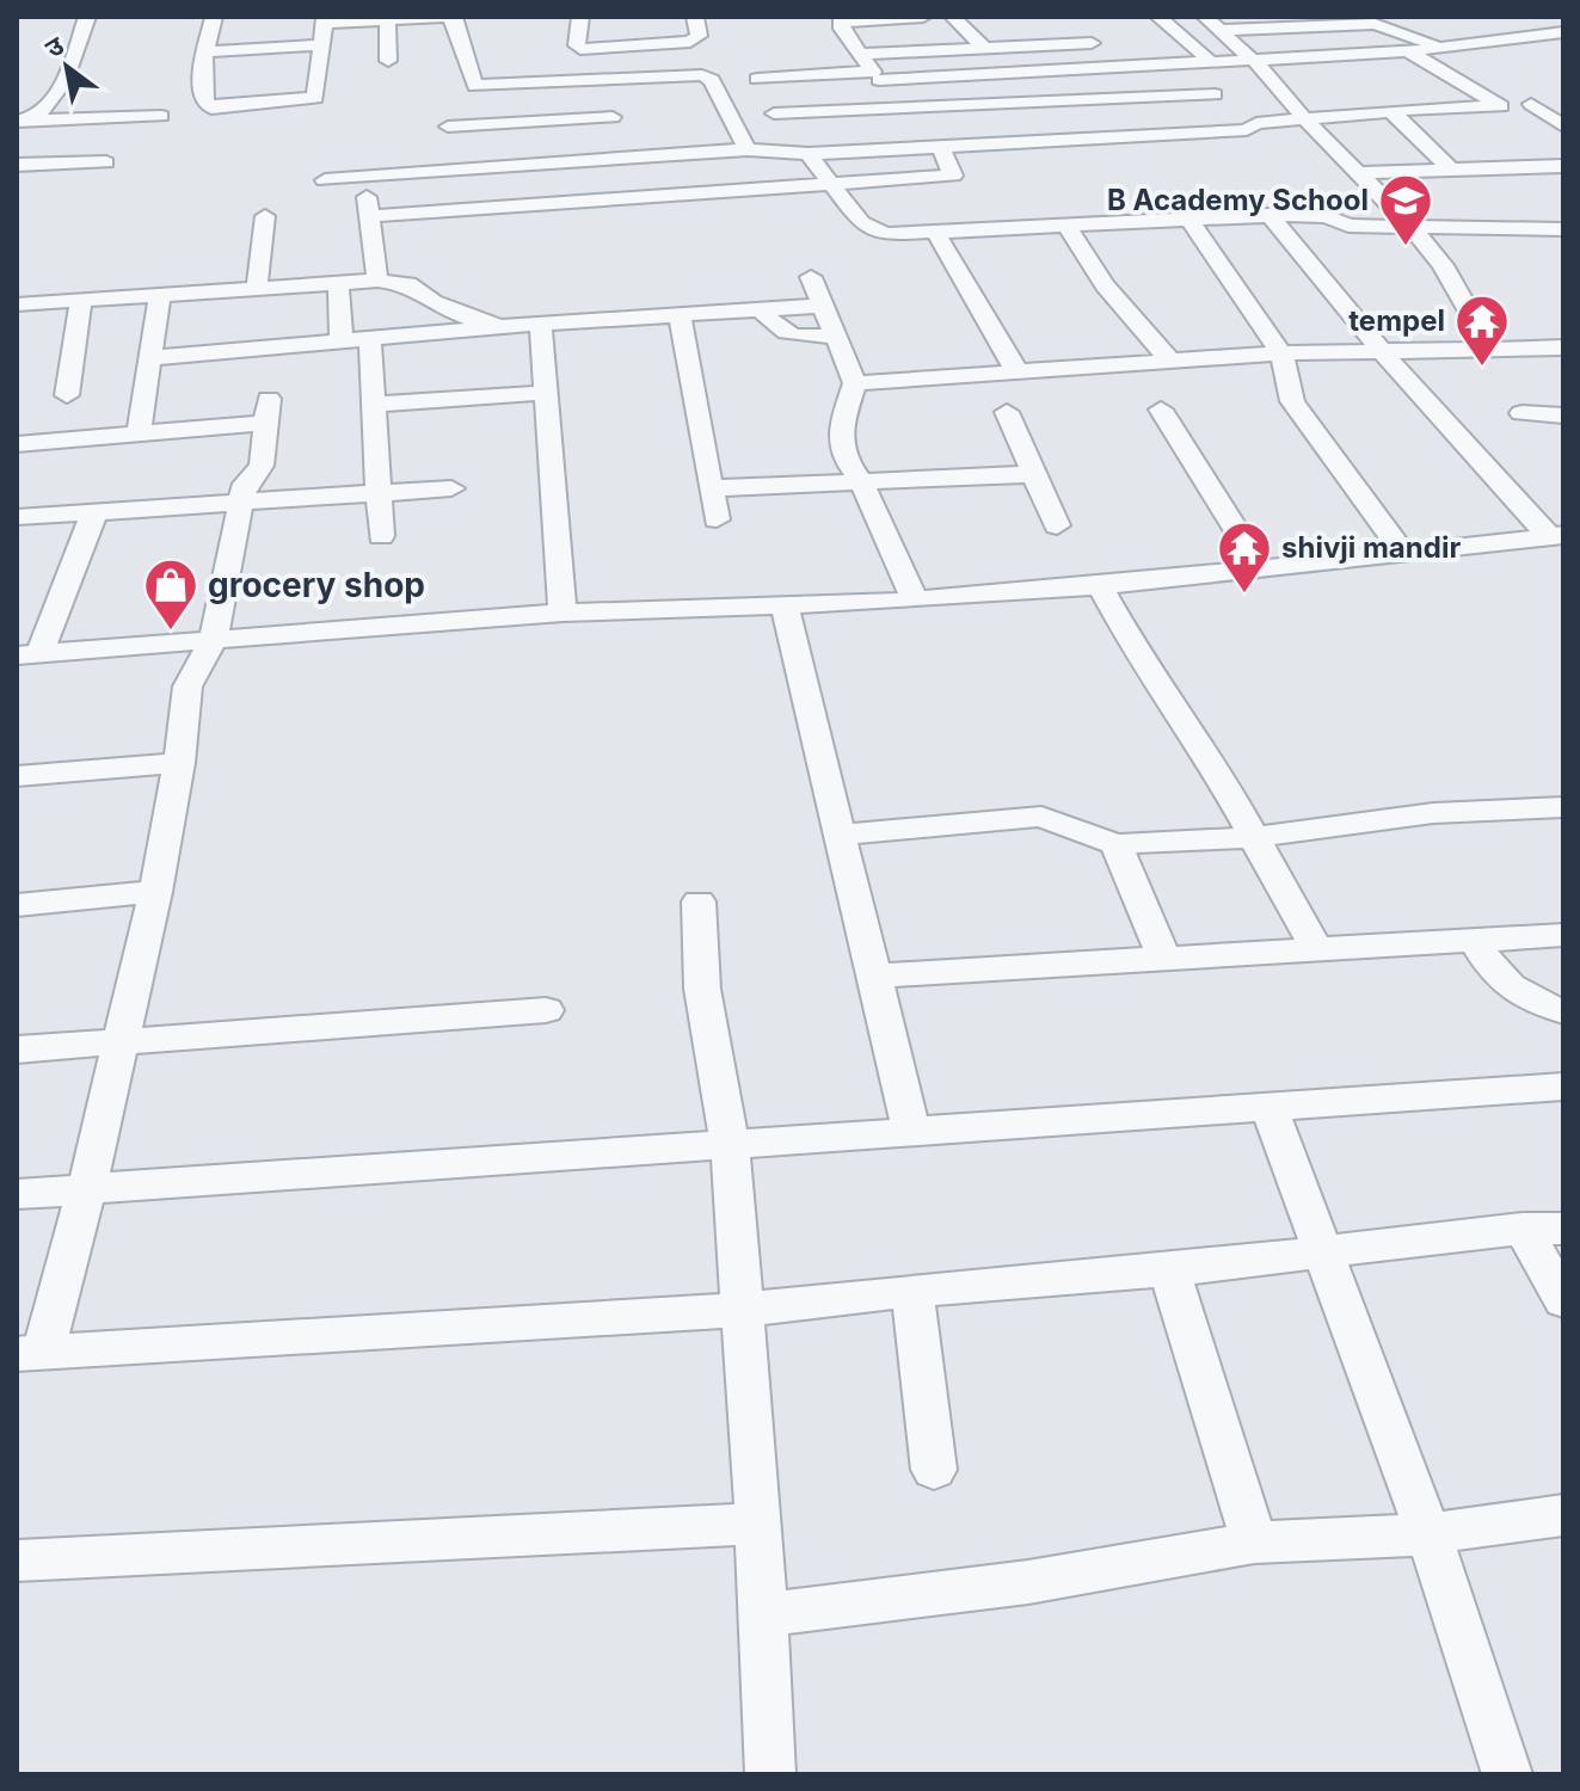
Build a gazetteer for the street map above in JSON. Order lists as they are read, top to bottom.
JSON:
{
  "places": {
    "school or university": ["B Academy School"],
    "temple": ["tempel", "shivji mandir"],
    "shop": ["grocery shop"]
  },
  "north": "top left"
}
